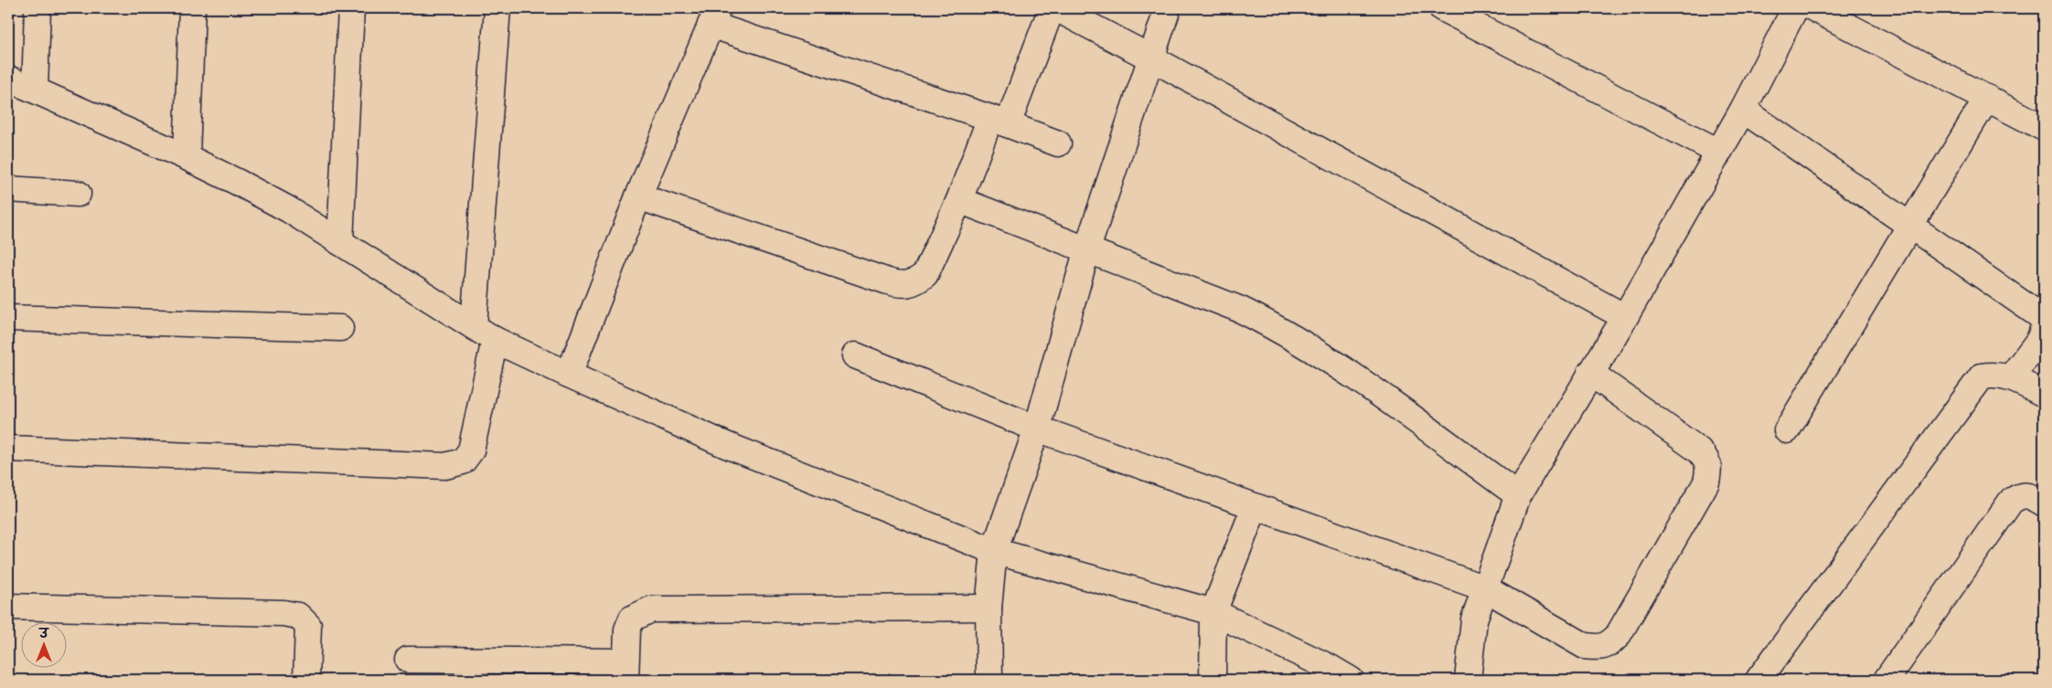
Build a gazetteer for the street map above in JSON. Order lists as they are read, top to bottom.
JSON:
{
  "north": "top"
}
